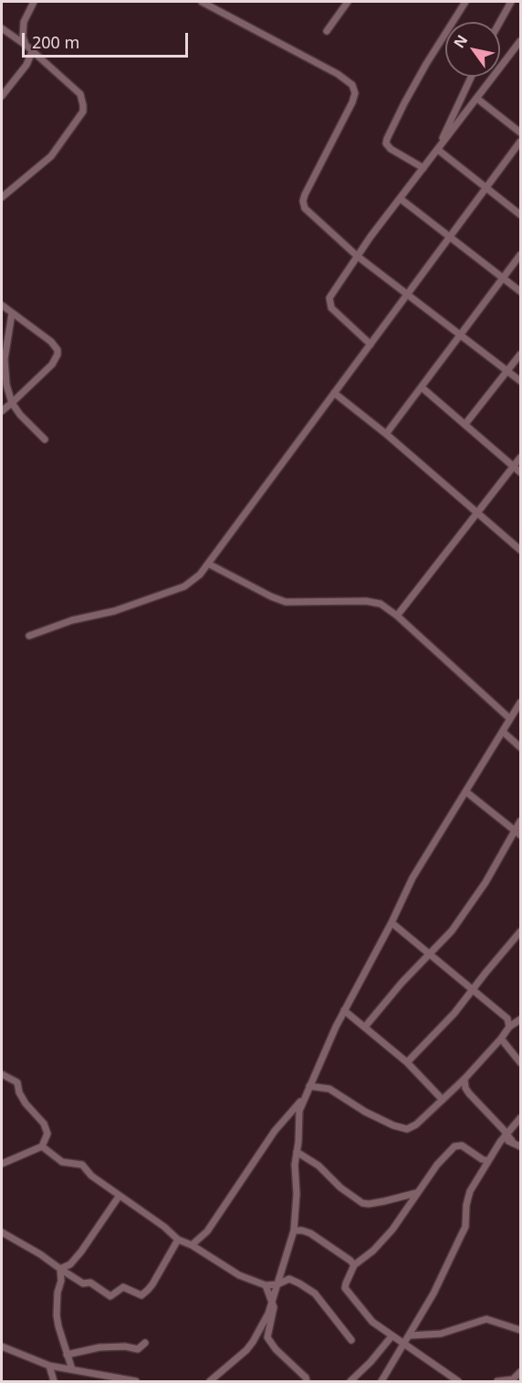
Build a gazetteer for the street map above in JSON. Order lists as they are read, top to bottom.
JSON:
{
  "scale_bar": "200 m",
  "north": "top left"
}
